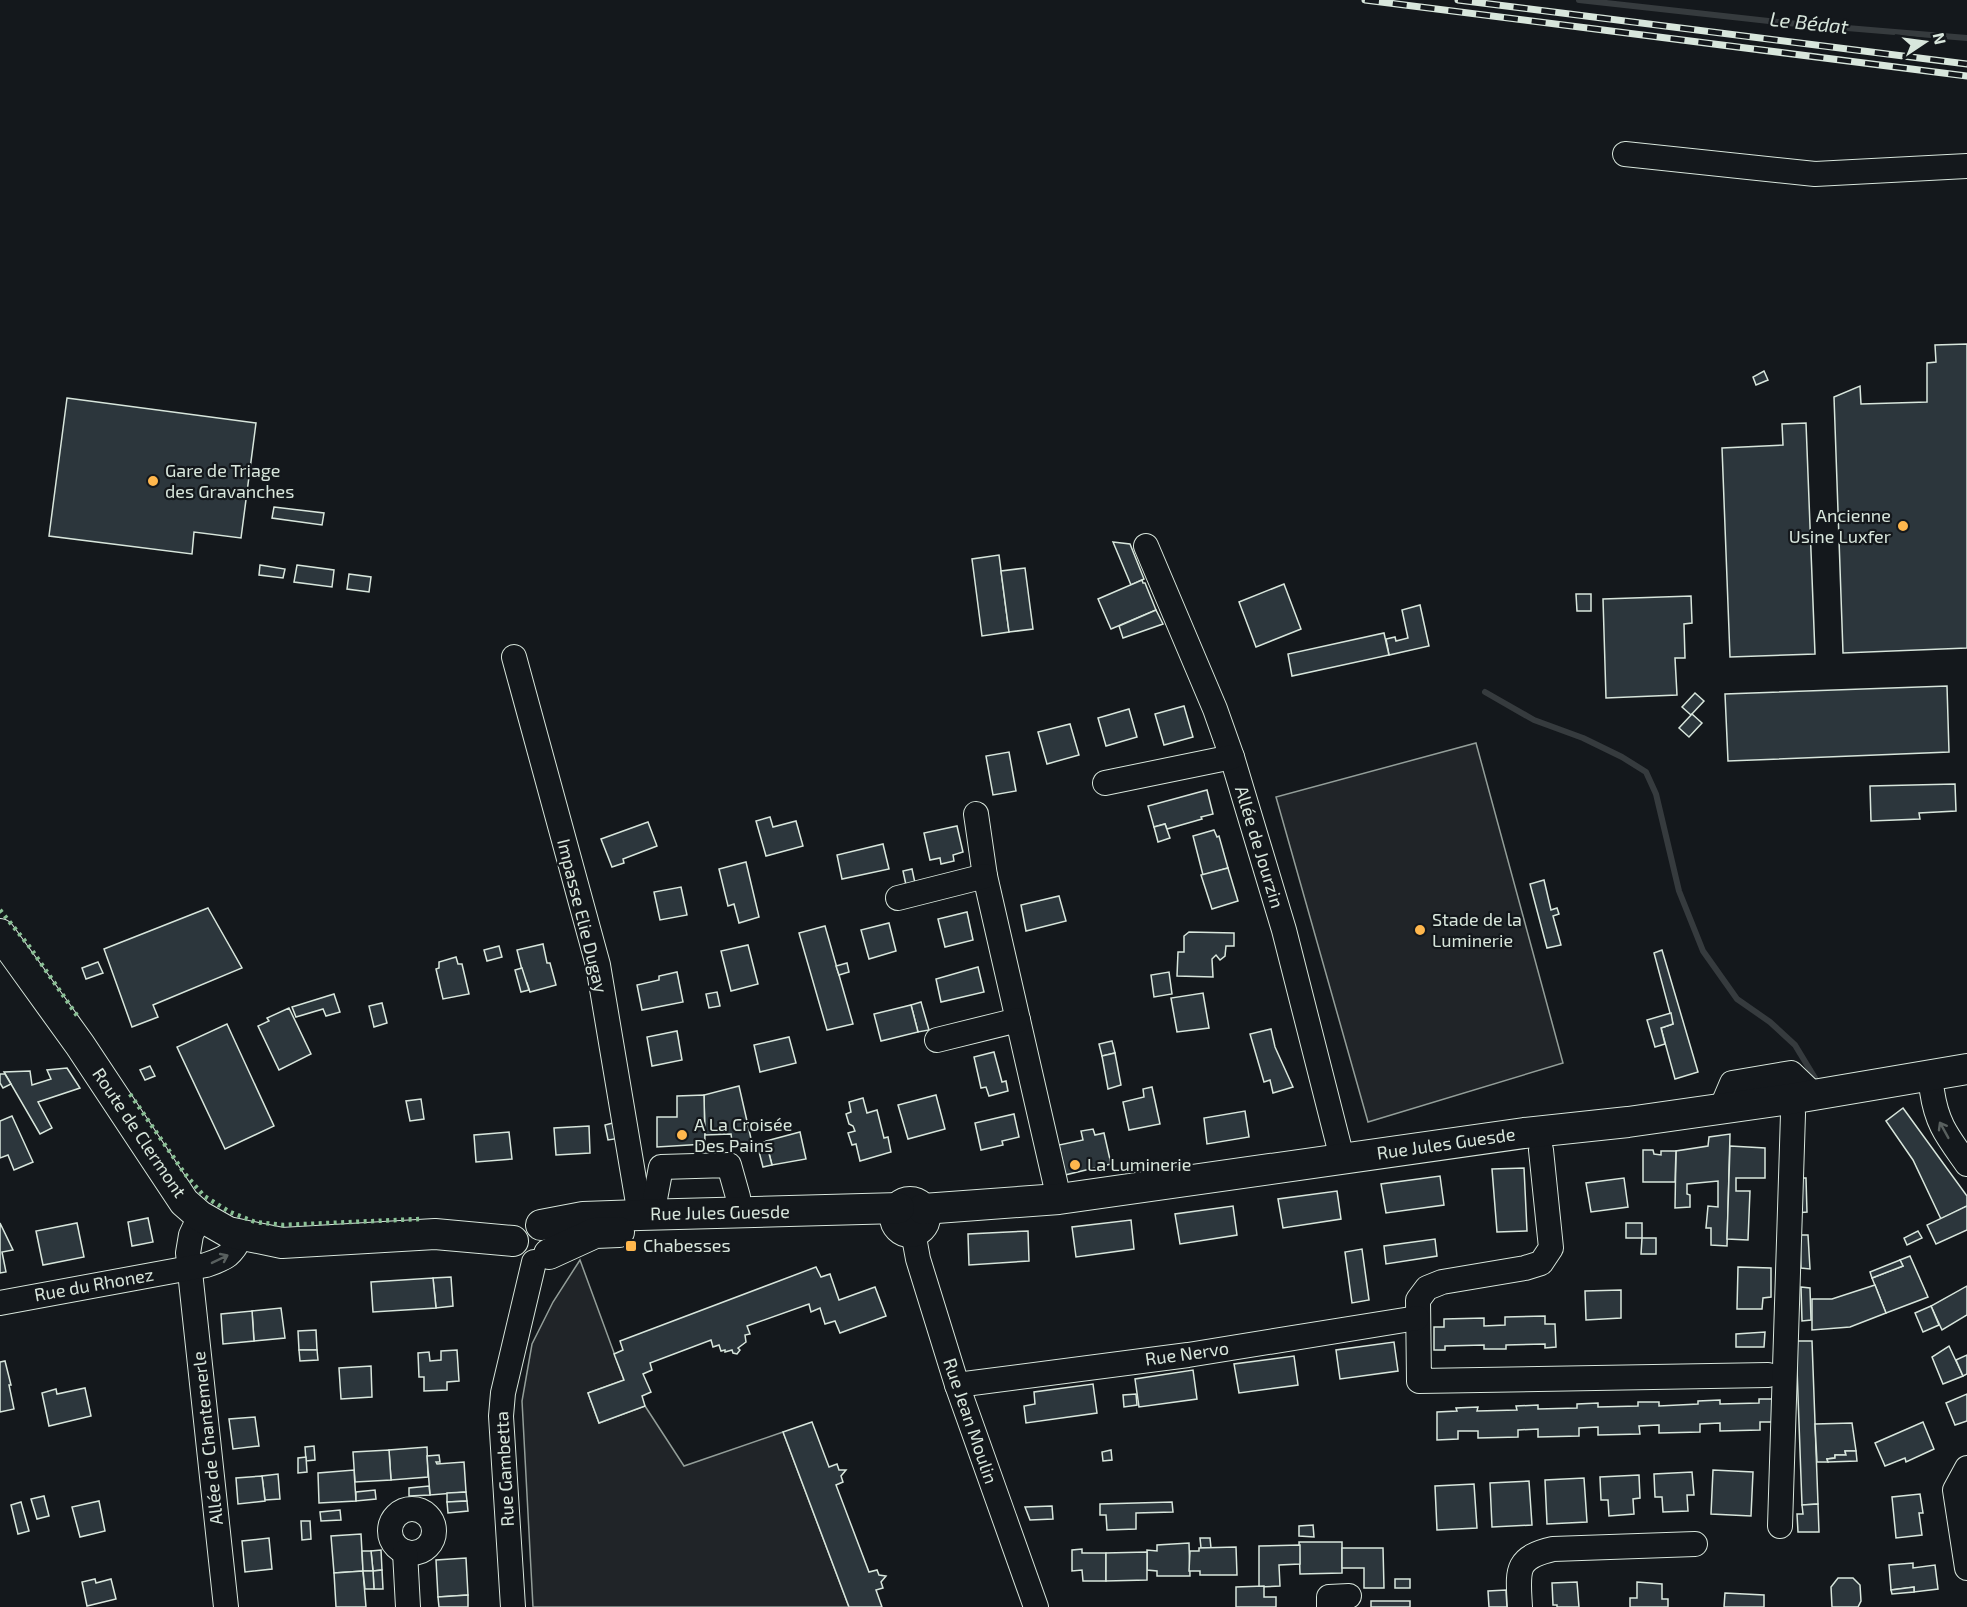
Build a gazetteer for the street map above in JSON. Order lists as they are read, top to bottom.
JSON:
{
  "streets": {
    "main road": ["Route de Clermont", "Rue Jules Guesde"],
    "street": [
      "Allée de Jourzin",
      "Impasse Elie Dugay",
      "Rue du Rhonez",
      "Rue Nervo",
      "Rue Jean Moulin",
      "Allée de Chantemerle",
      "Rue Gambetta"
    ]
  },
  "crossings": [
    ["Allée de Jourzin", "Rue Jules Guesde"],
    ["Impasse Elie Dugay", "Rue Jules Guesde"],
    ["Route de Clermont", "Rue Jules Guesde"],
    ["Route de Clermont", "Rue du Rhonez"],
    ["Route de Clermont", "Allée de Chantemerle"],
    ["Route de Clermont", "Rue Gambetta"],
    ["Rue Jules Guesde", "Rue Jean Moulin"],
    ["Rue Jules Guesde", "Rue Gambetta"],
    ["Rue du Rhonez", "Allée de Chantemerle"],
    ["Rue Nervo", "Rue Jean Moulin"]
  ],
  "water": ["Le Bédat"],
  "places": {
    "other": [
      "Gare de Triage des Gravanches",
      "Ancienne Usine Luxfer",
      "Stade de la Luminerie",
      "A La Croisée Des Pains",
      "La Luminerie"
    ],
    "transit": ["Chabesses"]
  },
  "north": "right"
}
